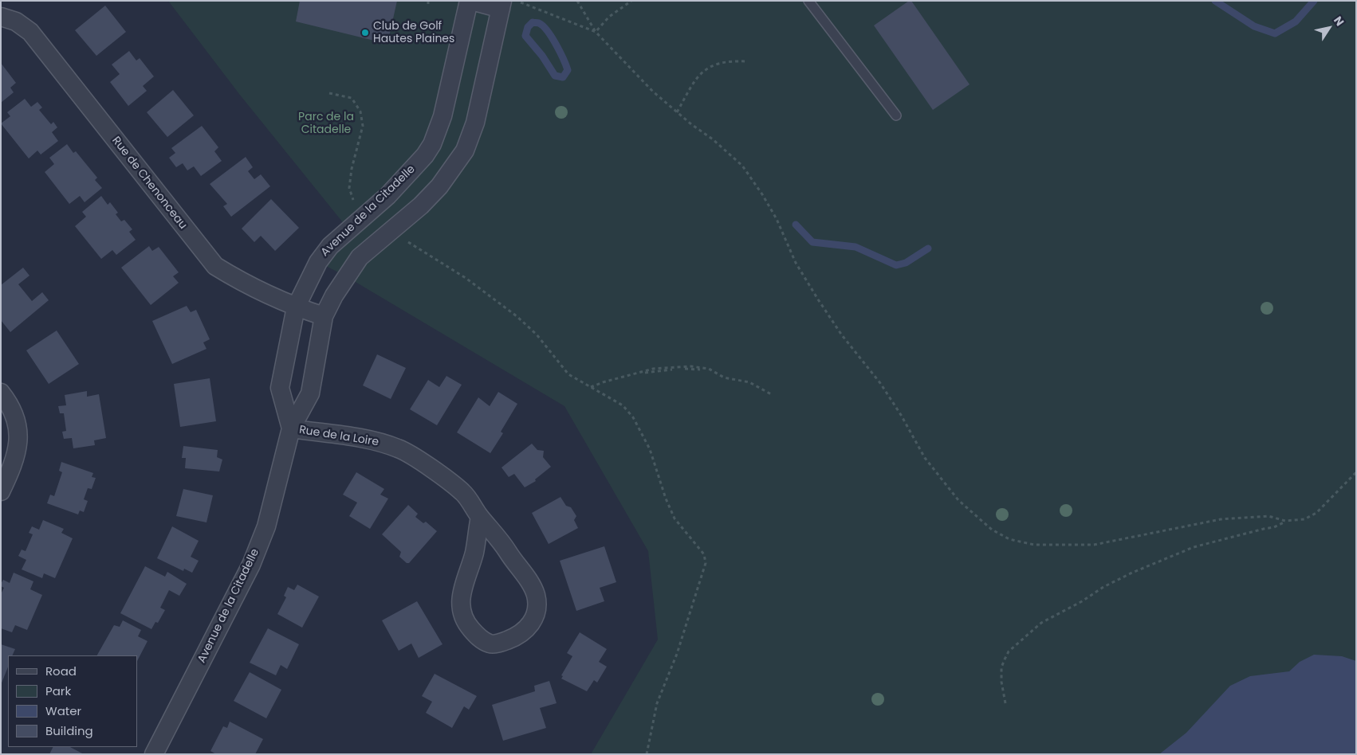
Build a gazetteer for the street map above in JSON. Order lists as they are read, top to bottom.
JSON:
{
  "streets": {
    "street": ["Rue de Chenonceau", "Avenue de la Citadelle", "Rue de la Loire"]
  },
  "crossings": [
    ["Rue de Chenonceau", "Avenue de la Citadelle"],
    ["Avenue de la Citadelle", "Rue de la Loire"]
  ],
  "parks": ["Parc de la Citadelle"],
  "places": ["Club de Golf Hautes Plaines"],
  "legend": [
    "Road",
    "Park",
    "Water",
    "Building"
  ],
  "north": "top right"
}
